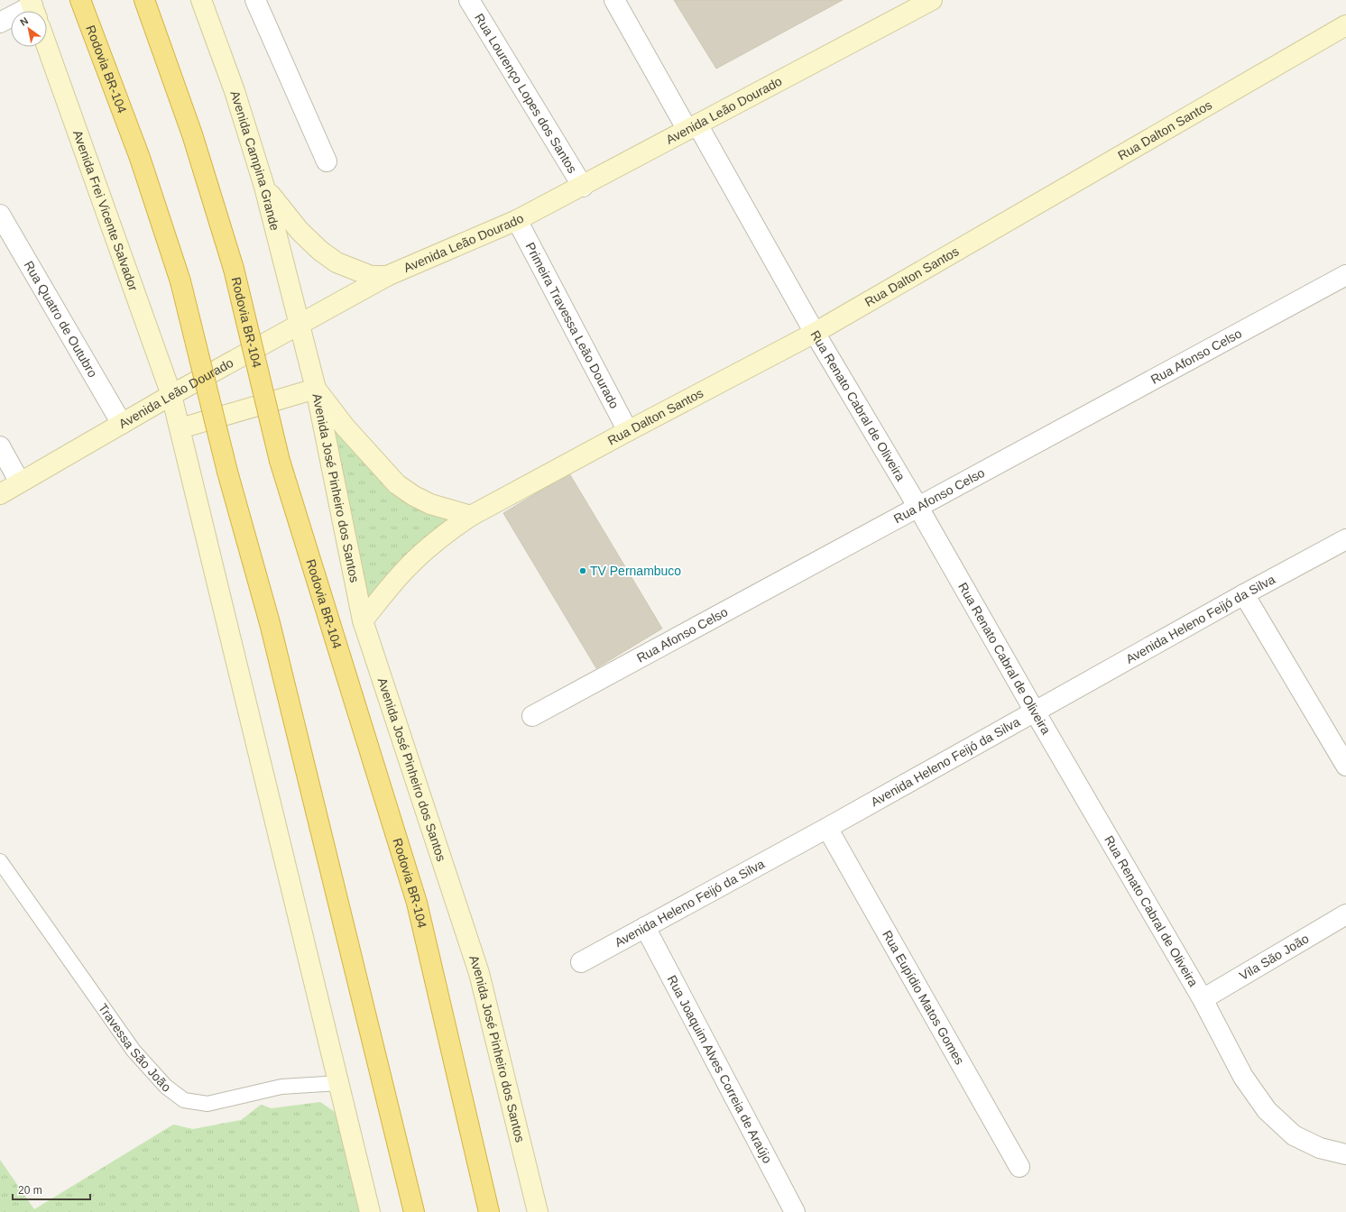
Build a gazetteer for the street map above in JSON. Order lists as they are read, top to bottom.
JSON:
{
  "streets": {
    "highway": ["Rodovia BR-104"],
    "main road": [
      "Avenida Leão Dourado",
      "Rua Dalton Santos",
      "Avenida Campina Grande",
      "Avenida Frei Vicente Salvador",
      "Avenida José Pinheiro dos Santos"
    ],
    "street": [
      "Rua Lourenço Lopes dos Santos",
      "Rua Quatro de Outubro",
      "Primeira Travessa Leão Dourado",
      "Rua Afonso Celso",
      "Rua Renato Cabral de Oliveira",
      "Avenida Heleno Feijó da Silva",
      "Vila São João",
      "Rua Eupídio Matos Gomes",
      "Rua Joaquim Alves Correia de Araújo"
    ],
    "lane": ["Travessa São João"]
  },
  "crossings": [
    ["Rua Lourenço Lopes dos Santos", "Avenida Leão Dourado"],
    ["Avenida Leão Dourado", "Avenida Campina Grande"],
    ["Avenida Leão Dourado", "Avenida Frei Vicente Salvador"],
    ["Avenida Leão Dourado", "Rua Quatro de Outubro"],
    ["Avenida Leão Dourado", "Primeira Travessa Leão Dourado"],
    ["Avenida Leão Dourado", "Rua Renato Cabral de Oliveira"],
    ["Avenida Leão Dourado", "Avenida José Pinheiro dos Santos"],
    ["Rua Dalton Santos", "Primeira Travessa Leão Dourado"],
    ["Rua Dalton Santos", "Rua Renato Cabral de Oliveira"],
    ["Rua Dalton Santos", "Avenida José Pinheiro dos Santos"],
    ["Avenida Campina Grande", "Avenida José Pinheiro dos Santos"],
    ["Rua Afonso Celso", "Rua Renato Cabral de Oliveira"],
    ["Rua Renato Cabral de Oliveira", "Avenida Heleno Feijó da Silva"],
    ["Rua Renato Cabral de Oliveira", "Vila São João"],
    ["Avenida Heleno Feijó da Silva", "Rua Eupídio Matos Gomes"],
    ["Avenida Heleno Feijó da Silva", "Rua Joaquim Alves Correia de Araújo"]
  ],
  "places": ["TV Pernambuco"],
  "scale_bar": "20 m",
  "north": "top left"
}
